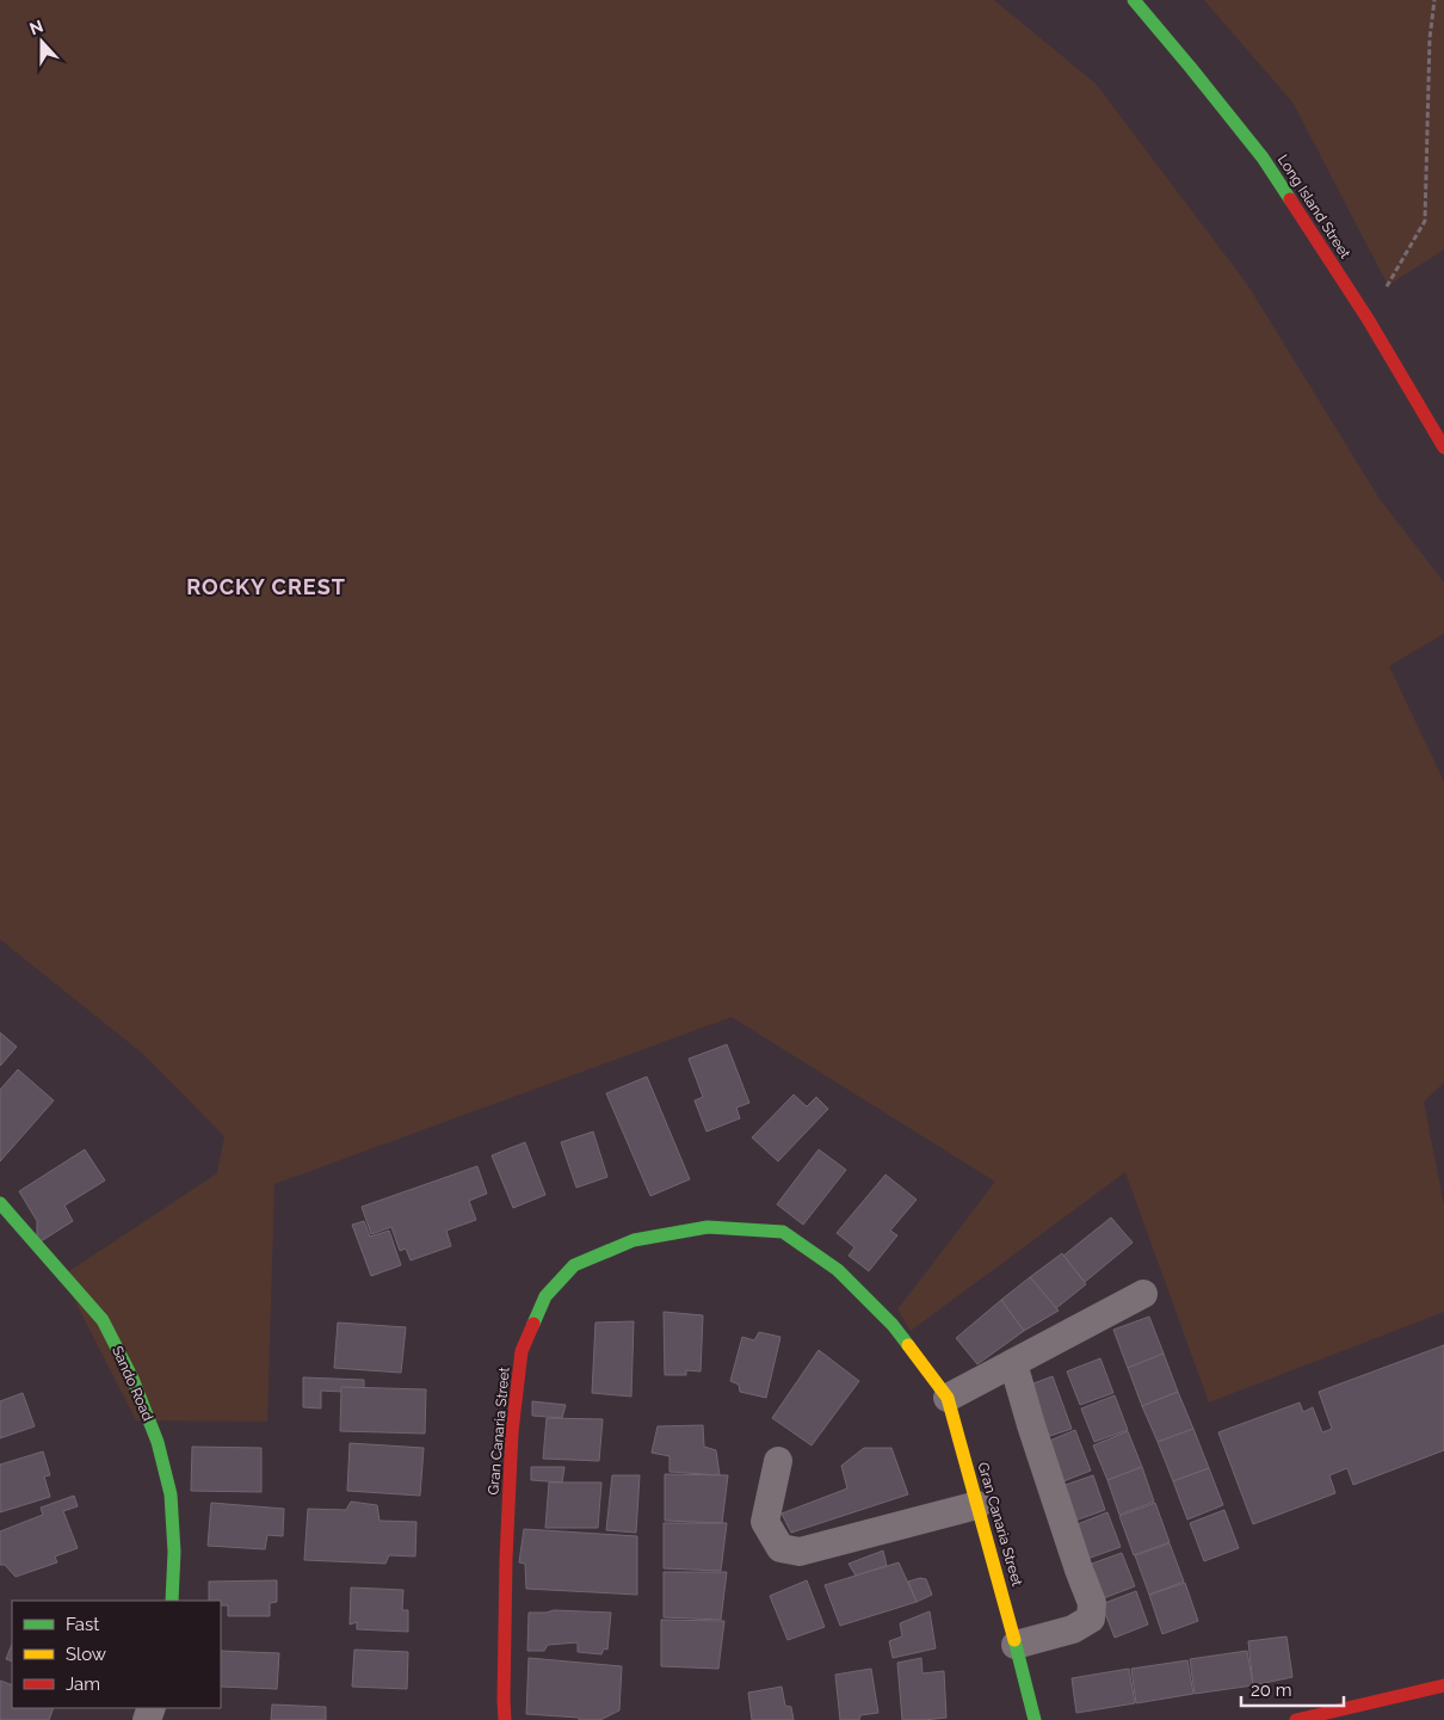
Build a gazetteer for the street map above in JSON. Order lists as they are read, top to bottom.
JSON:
{
  "streets": {
    "street": ["Long Island Street", "Sando Road", "Gran Canaria Street"]
  },
  "districts": ["ROCKY CREST"],
  "legend": ["Fast", "Slow", "Jam"],
  "scale_bar": "20 m",
  "north": "top"
}
